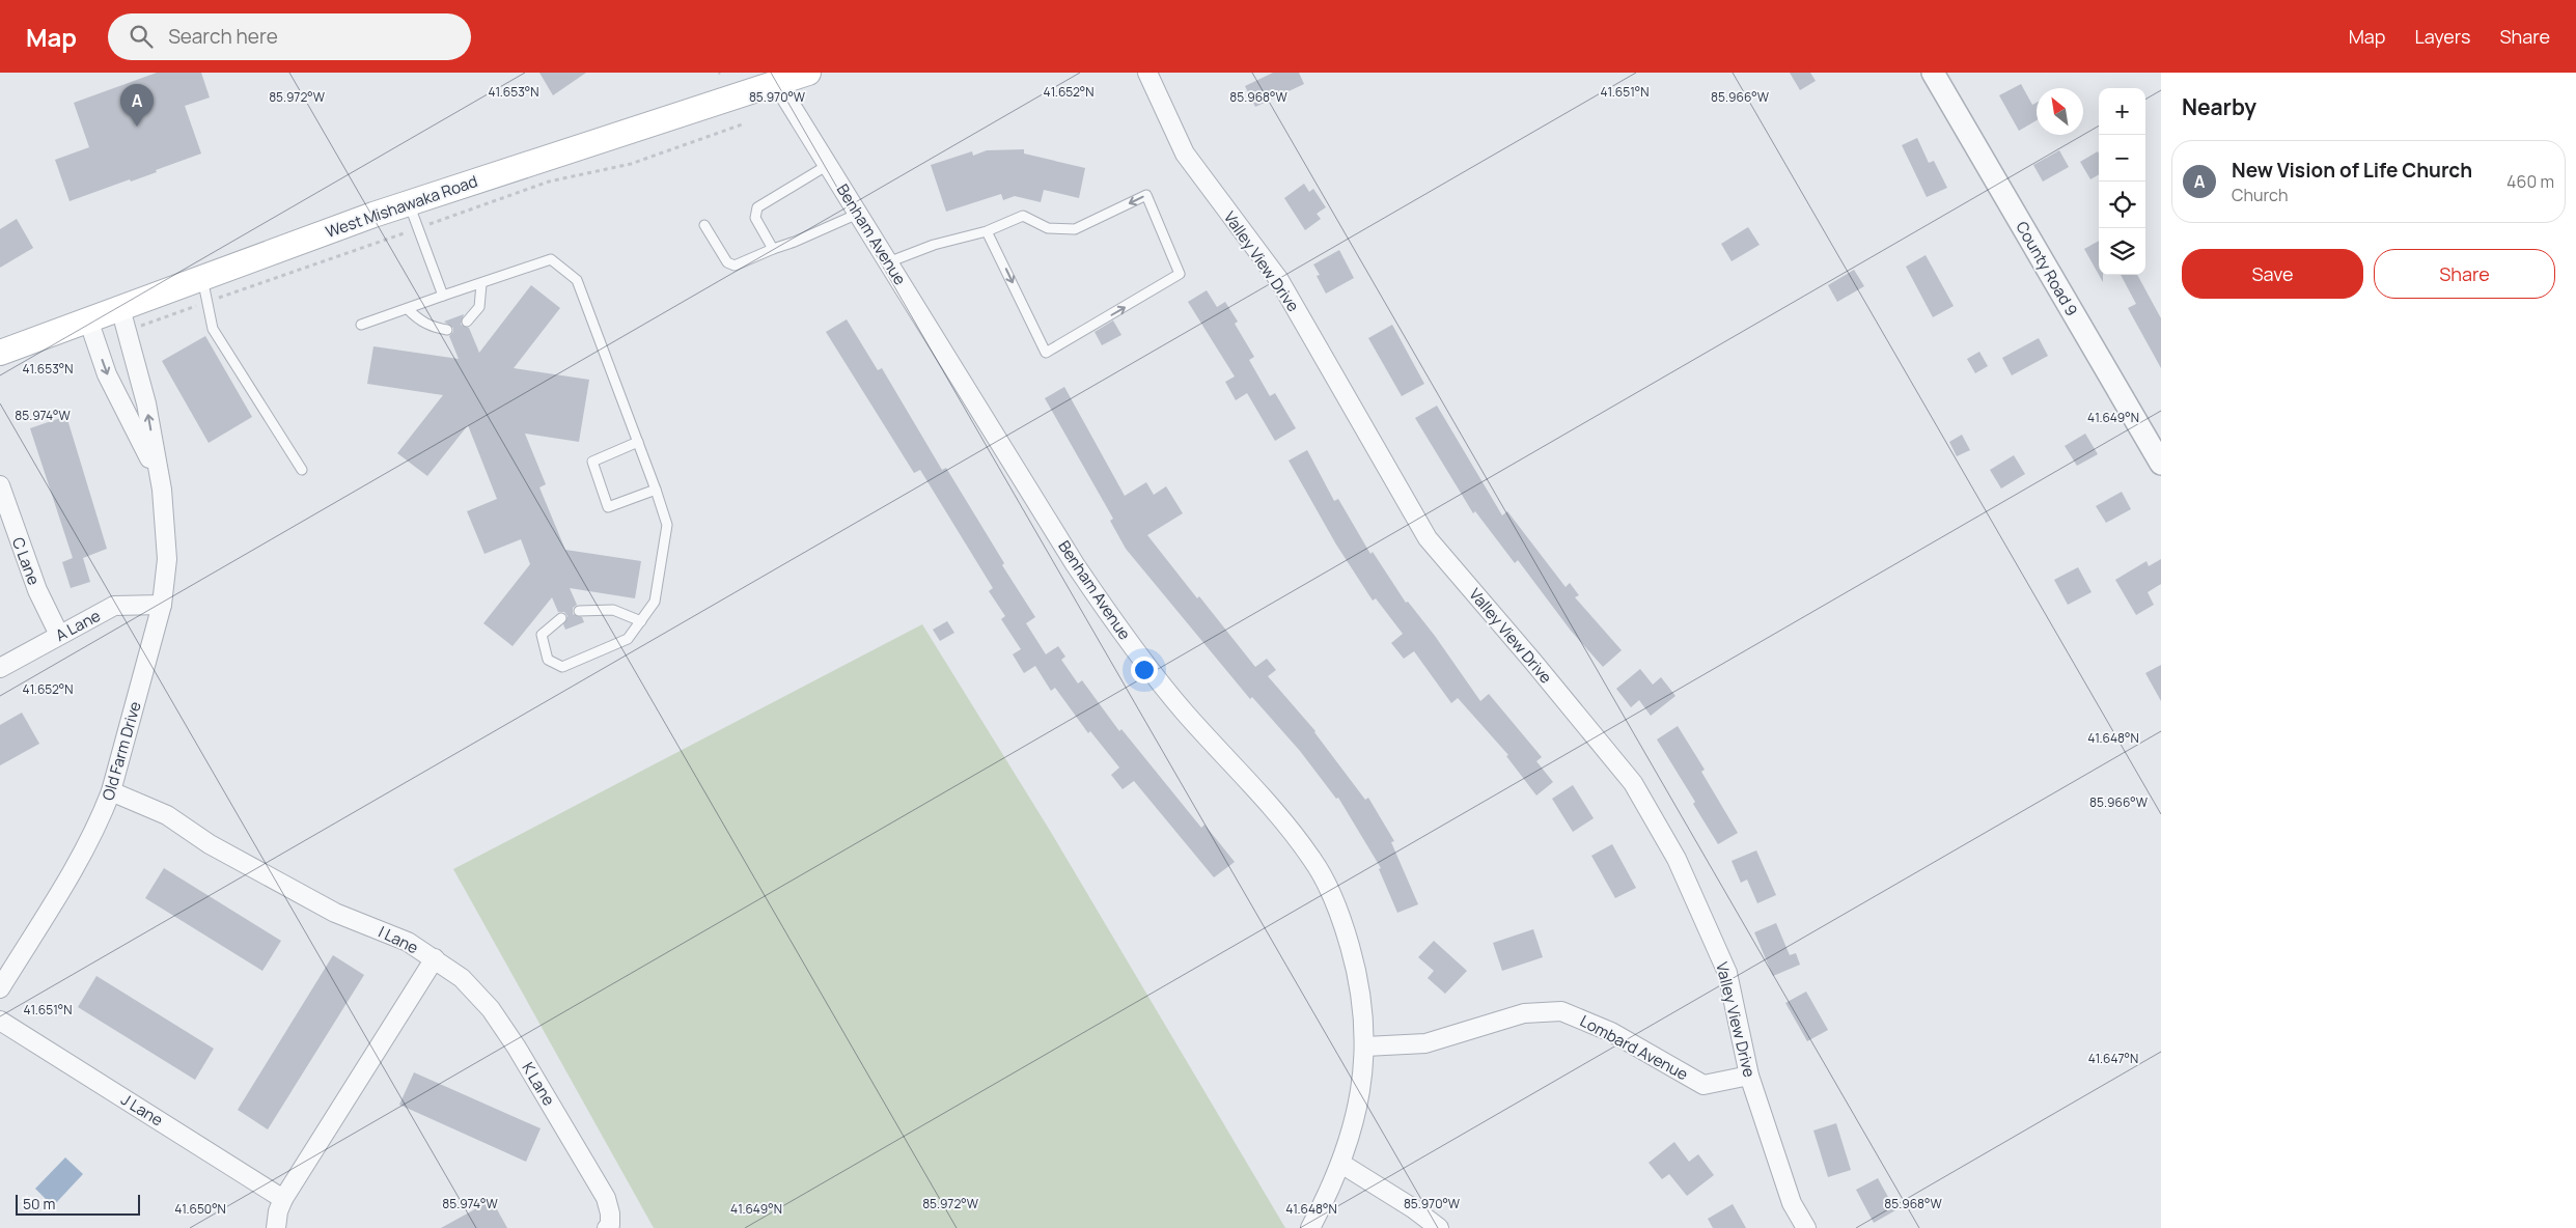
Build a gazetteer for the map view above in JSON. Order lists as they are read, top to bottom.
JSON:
{
  "streets": {
    "main road": ["West Mishawaka Road"],
    "street": [
      "Benham Avenue",
      "Valley View Drive",
      "County Road 9",
      "C Lane",
      "A Lane",
      "Old Farm Drive",
      "I Lane",
      "Lombard Avenue",
      "K Lane",
      "J Lane"
    ]
  },
  "crossings": [
    ["West Mishawaka Road", "Benham Avenue"],
    ["West Mishawaka Road", "Old Farm Drive"],
    ["Benham Avenue", "Lombard Avenue"],
    ["Valley View Drive", "Lombard Avenue"],
    ["C Lane", "A Lane"],
    ["A Lane", "Old Farm Drive"],
    ["Old Farm Drive", "I Lane"],
    ["I Lane", "K Lane"],
    ["I Lane", "J Lane"]
  ],
  "scale_bar": "50 m",
  "north": "top left",
  "page": {
    "header": "Map",
    "search": "Search here",
    "nav": ["Map", "Layers", "Share"],
    "heading": "Nearby",
    "pins": "A",
    "map_buttons": ["+", "−"],
    "list": [
      {
        "mark": "A",
        "name": "New Vision of Life Church",
        "note": "Church",
        "value": "460 m"
      }
    ],
    "buttons": ["Save", "Share"],
    "scale": "50 m"
  },
  "coordinates": [
    "41.653°N",
    "41.651°N",
    "41.652°N",
    "85.972°W",
    "85.970°W",
    "85.968°W",
    "85.966°W",
    "85.974°W",
    "41.649°N",
    "41.648°N",
    "41.647°N",
    "41.650°N"
  ]
}
